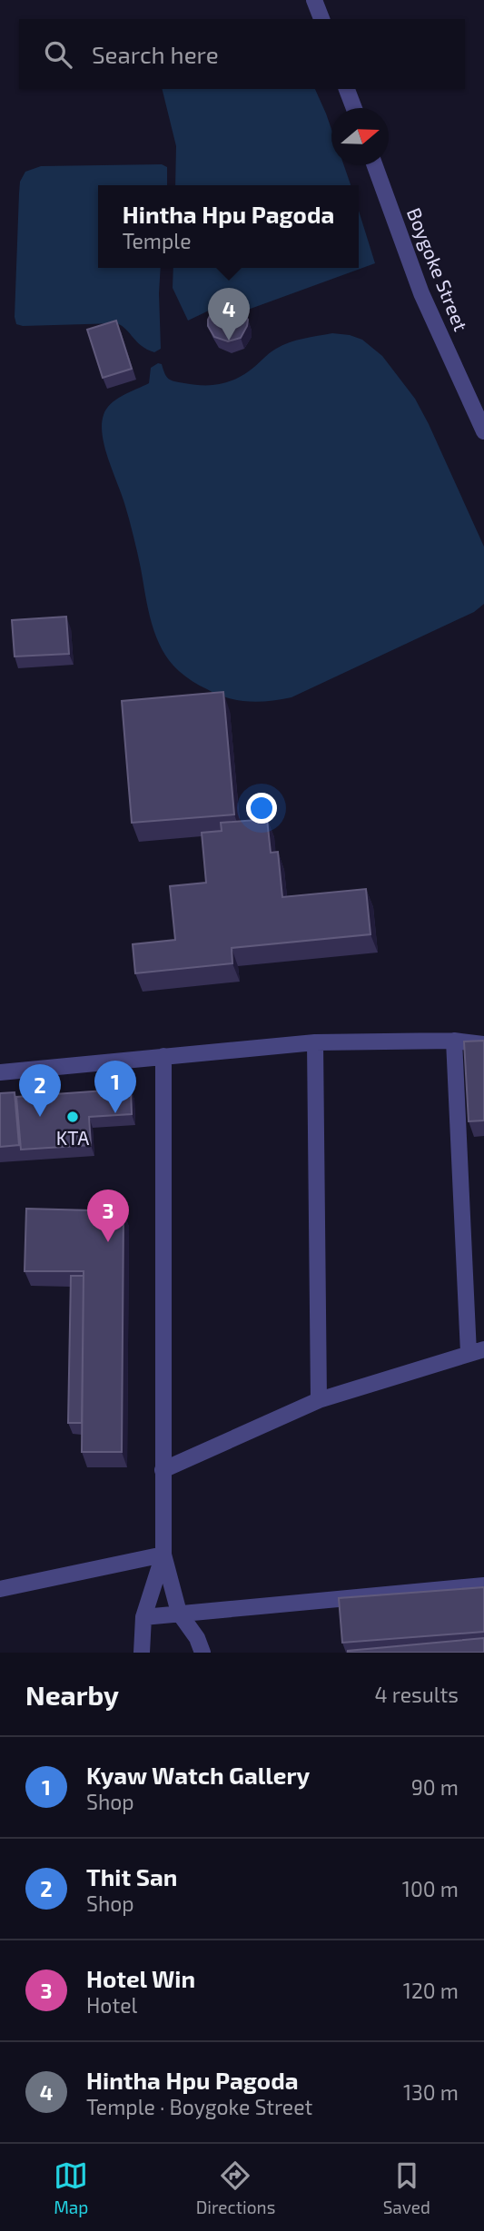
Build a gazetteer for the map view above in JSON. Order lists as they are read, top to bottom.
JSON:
{
  "streets": {
    "street": ["Boygoke Street"]
  },
  "places": ["KTA"],
  "north": "right",
  "page": {
    "search": "Search here",
    "popup": ["Hintha Hpu Pagoda", "Temple"],
    "pins": [
      "4",
      "1",
      "2",
      "3"
    ],
    "heading": ["Nearby", "4 results"],
    "list": [
      {
        "mark": "1",
        "name": "Kyaw Watch Gallery",
        "note": "Shop",
        "value": "90 m"
      },
      {
        "mark": "2",
        "name": "Thit San",
        "note": "Shop",
        "value": "100 m"
      },
      {
        "mark": "3",
        "name": "Hotel Win",
        "note": "Hotel",
        "value": "120 m"
      },
      {
        "mark": "4",
        "name": "Hintha Hpu Pagoda",
        "note": "Temple · Boygoke Street",
        "value": "130 m"
      }
    ],
    "nav": ["Map", "Directions", "Saved"]
  }
}
